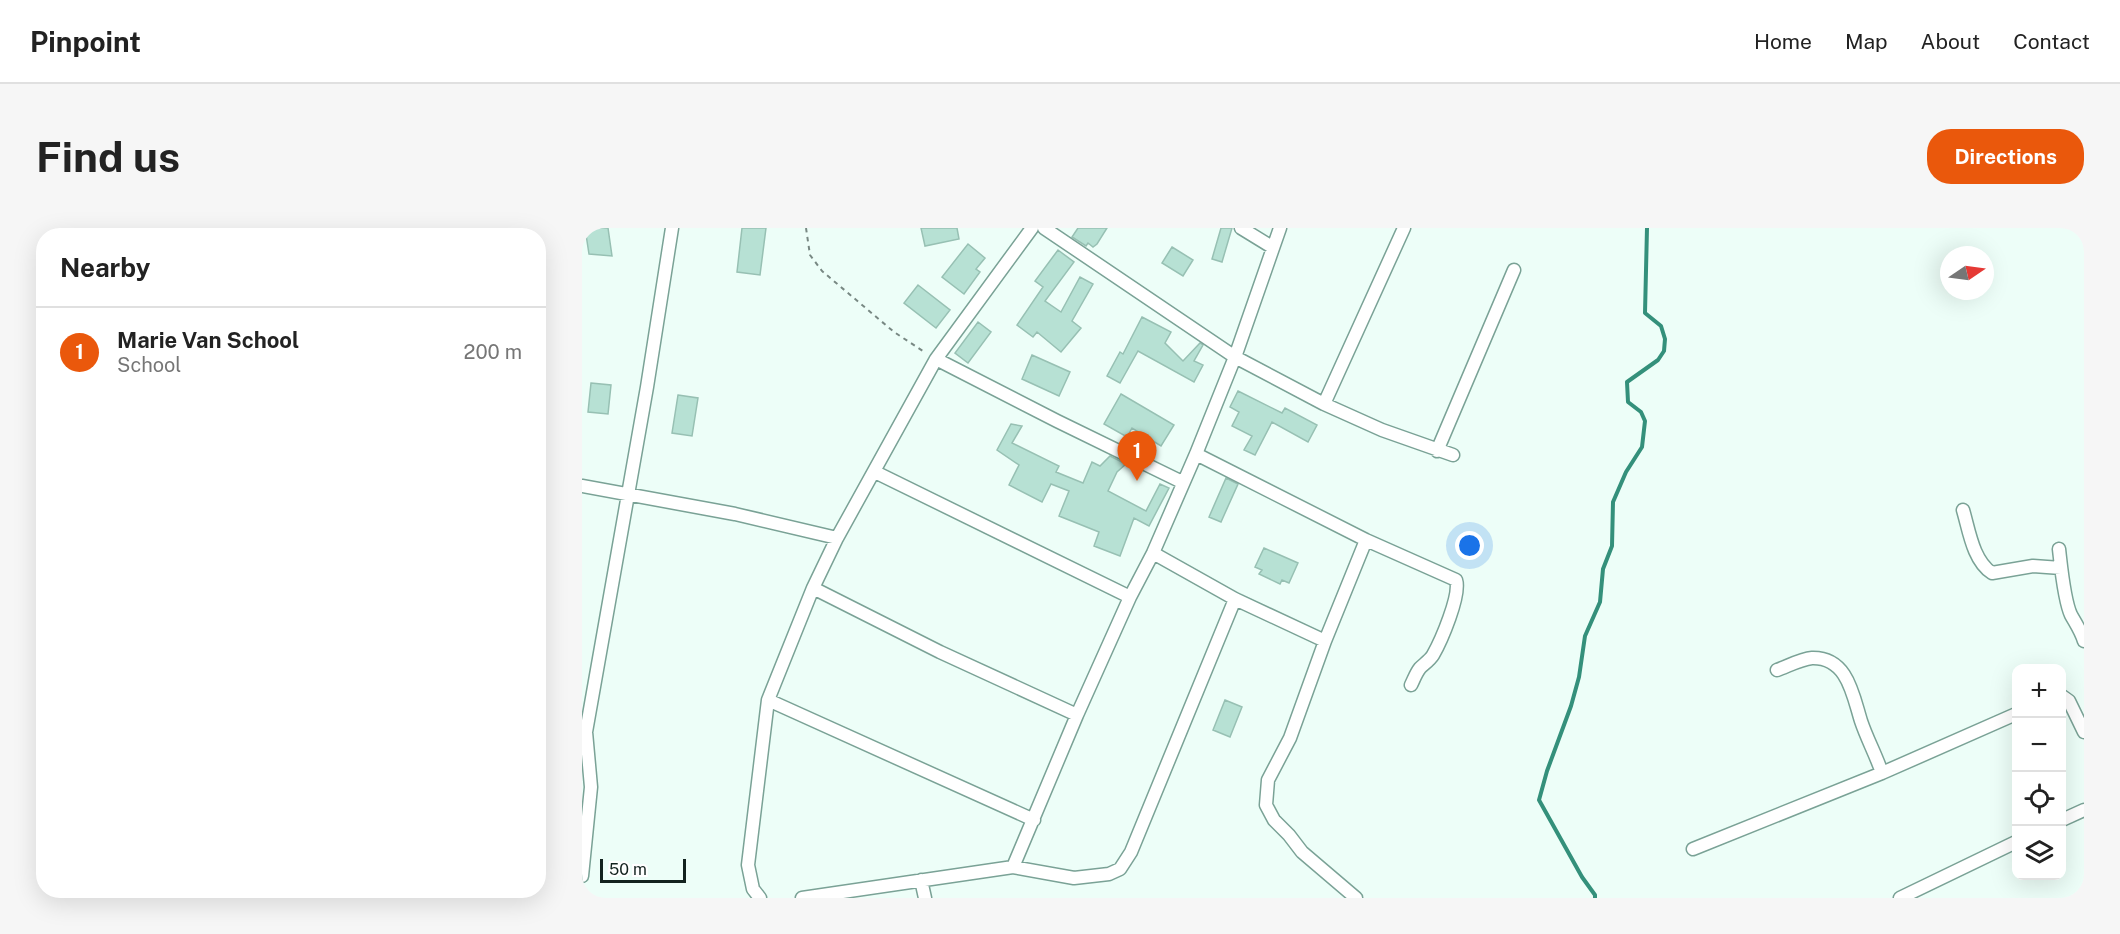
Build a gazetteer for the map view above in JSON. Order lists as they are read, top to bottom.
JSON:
{
  "scale_bar": "50 m",
  "north": "right",
  "page": {
    "header": "Pinpoint",
    "nav": [
      "Home",
      "Map",
      "About",
      "Contact"
    ],
    "buttons": "Directions",
    "title": "Find us",
    "heading": "Nearby",
    "list": [
      {
        "mark": "1",
        "name": "Marie Van School",
        "note": "School",
        "value": "200 m"
      }
    ],
    "pins": "1",
    "map_buttons": ["+", "−"],
    "scale": "50 m"
  }
}
